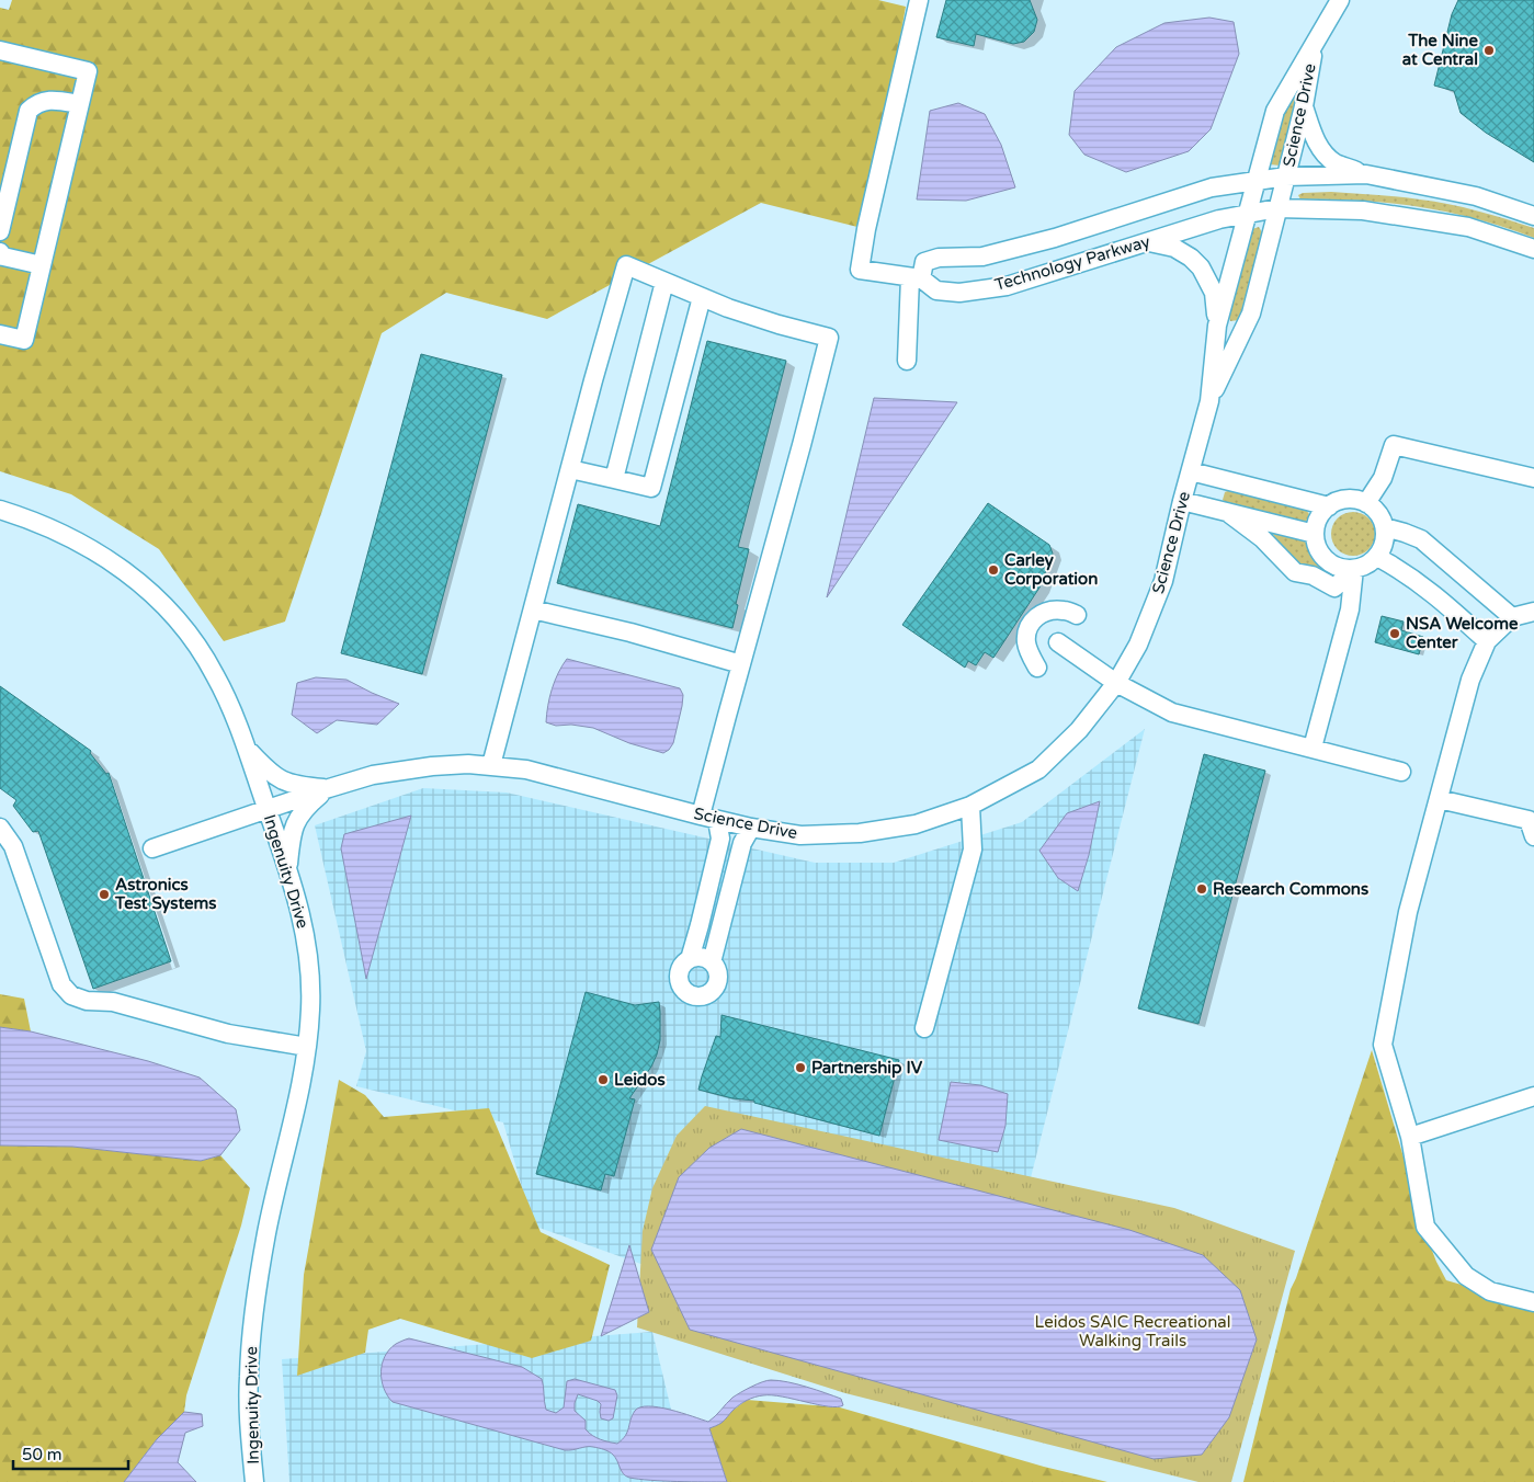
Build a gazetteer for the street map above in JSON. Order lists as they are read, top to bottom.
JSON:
{
  "streets": {
    "street": ["Science Drive", "Technology Parkway", "Ingenuity Drive"]
  },
  "crossings": [
    ["Science Drive", "Technology Parkway"],
    ["Science Drive", "Ingenuity Drive"]
  ],
  "parks": ["Leidos SAIC Recreational Walking Trails"],
  "places": [
    "The Nine at Central",
    "Carley Corporation",
    "NSA Welcome Center",
    "Research Commons",
    "Astronics Test Systems",
    "Partnership IV",
    "Leidos"
  ],
  "scale_bar": "50 m"
}
